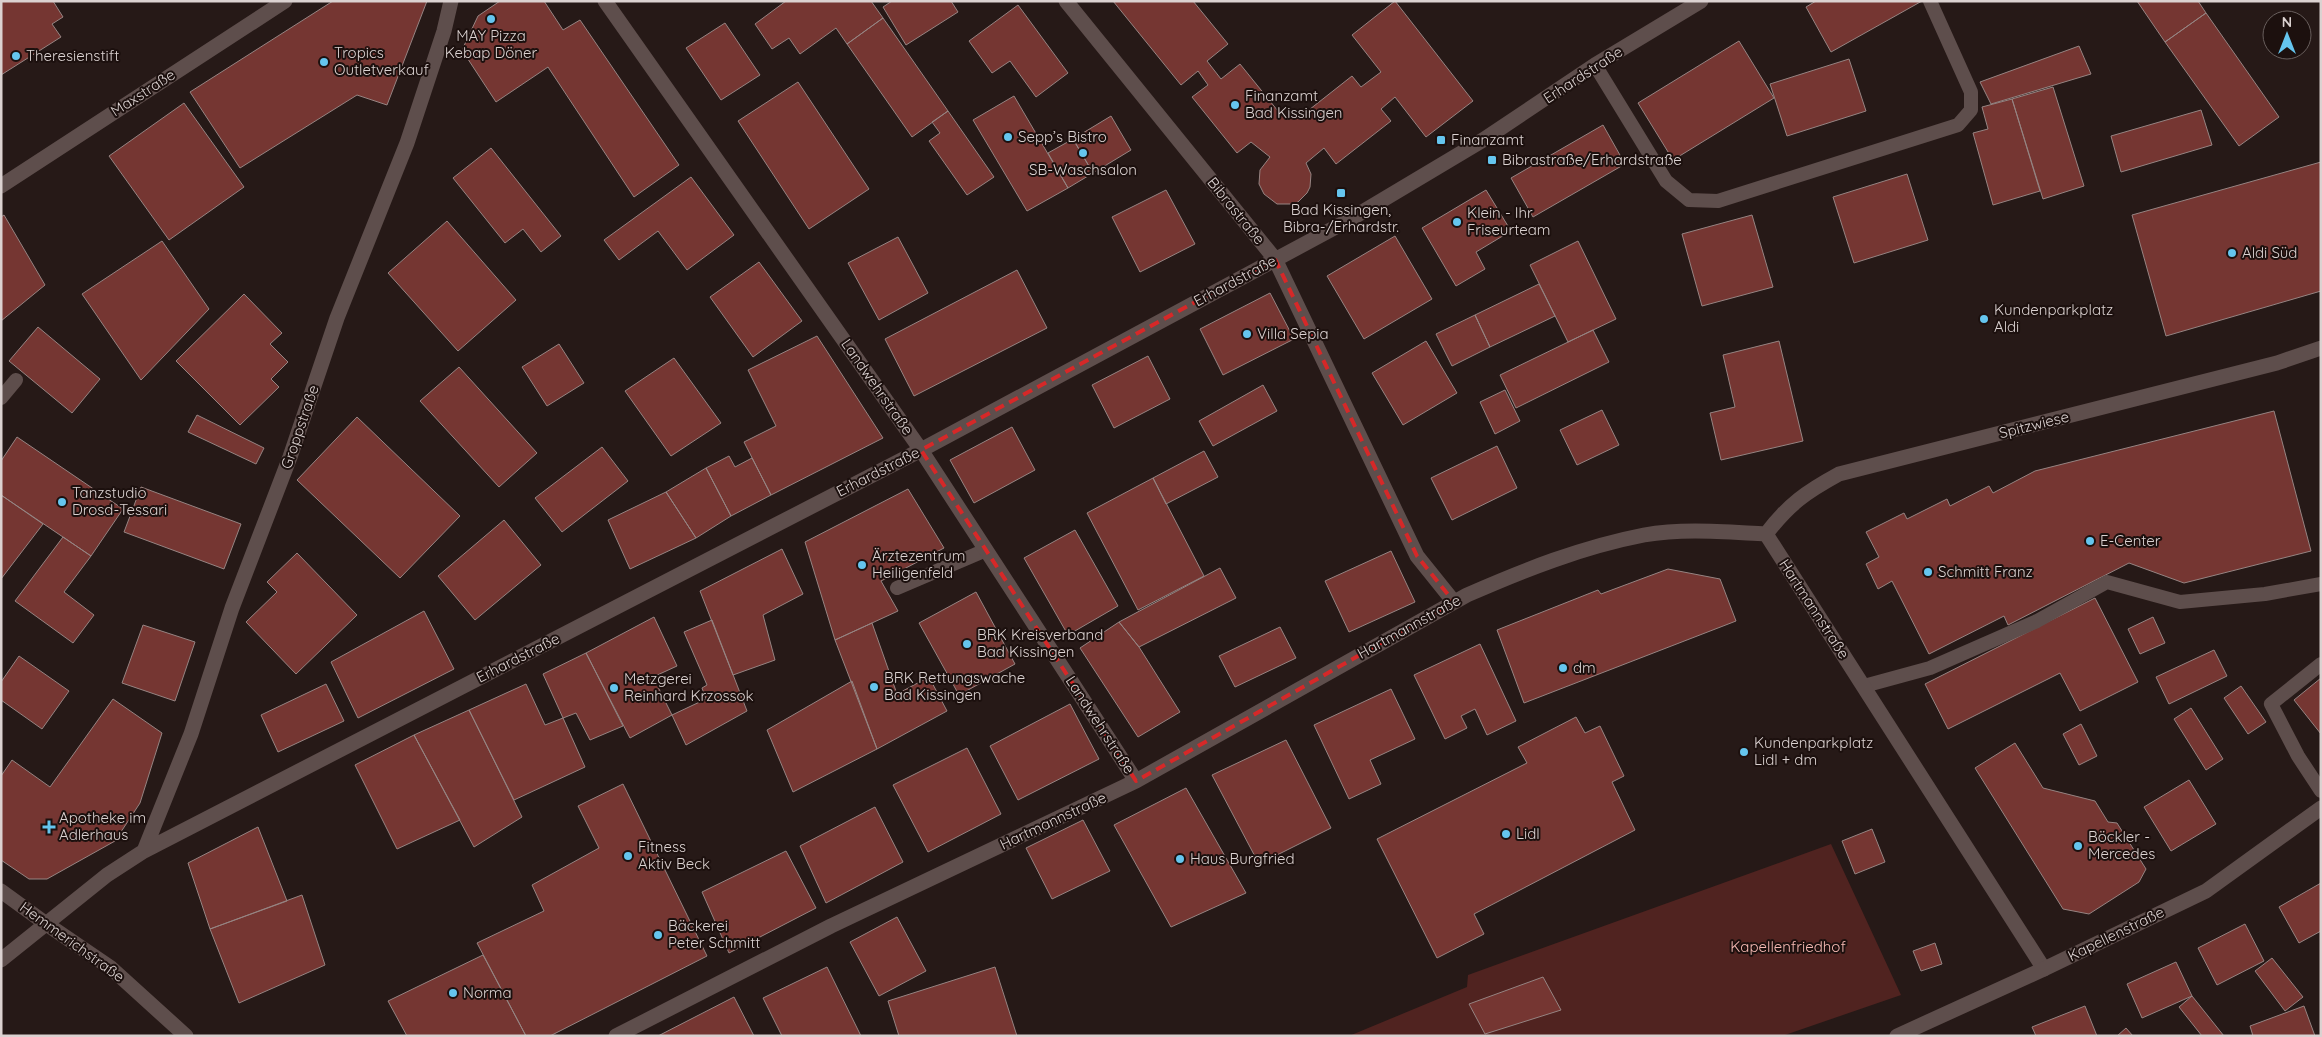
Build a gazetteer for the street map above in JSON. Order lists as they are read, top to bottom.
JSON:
{
  "streets": {
    "street": [
      "Erhardstraße",
      "Maxstraße",
      "Bibrastraße",
      "Landwehrstraße",
      "Spitzwiese",
      "Groppstraße",
      "Hartmannstraße",
      "Kapellenstraße",
      "Hemmerichstraße"
    ]
  },
  "crossings": [
    ["Erhardstraße", "Bibrastraße"],
    ["Erhardstraße", "Landwehrstraße"],
    ["Erhardstraße", "Groppstraße"],
    ["Erhardstraße", "Hemmerichstraße"],
    ["Bibrastraße", "Hartmannstraße"],
    ["Landwehrstraße", "Hartmannstraße"],
    ["Spitzwiese", "Hartmannstraße"],
    ["Hartmannstraße", "Kapellenstraße"]
  ],
  "parks": ["Kapellenfriedhof"],
  "places": {
    "other": [
      "MAY Pizza Kebap Döner",
      "Theresienstift",
      "Tropics Outletverkauf",
      "Finanzamt Bad Kissingen",
      "Sepp’s Bistro",
      "SB-Waschsalon",
      "Klein - Ihr Friseurteam",
      "Aldi Süd",
      "Kundenparkplatz Aldi",
      "Villa Sepia",
      "Tanzstudio Drosd-Tessari",
      "E-Center",
      "Ärztezentrum Heiligenfeld",
      "Schmitt Franz",
      "BRK Kreisverband Bad Kissingen",
      "dm",
      "BRK Rettungswache Bad Kissingen",
      "Metzgerei Reinhard Krzossok",
      "Kundenparkplatz Lidl + dm",
      "Lidl",
      "Böckler - Mercedes",
      "Fitness Aktiv Beck",
      "Haus Burgfried",
      "Bäckerei Peter Schmitt",
      "Norma"
    ],
    "transit": ["Finanzamt", "Bibrastraße/Erhardstraße", "Bad Kissingen, Bibra-/Erhardstr."],
    "health": ["Apotheke im Adlerhaus"]
  },
  "north": "top"
}
